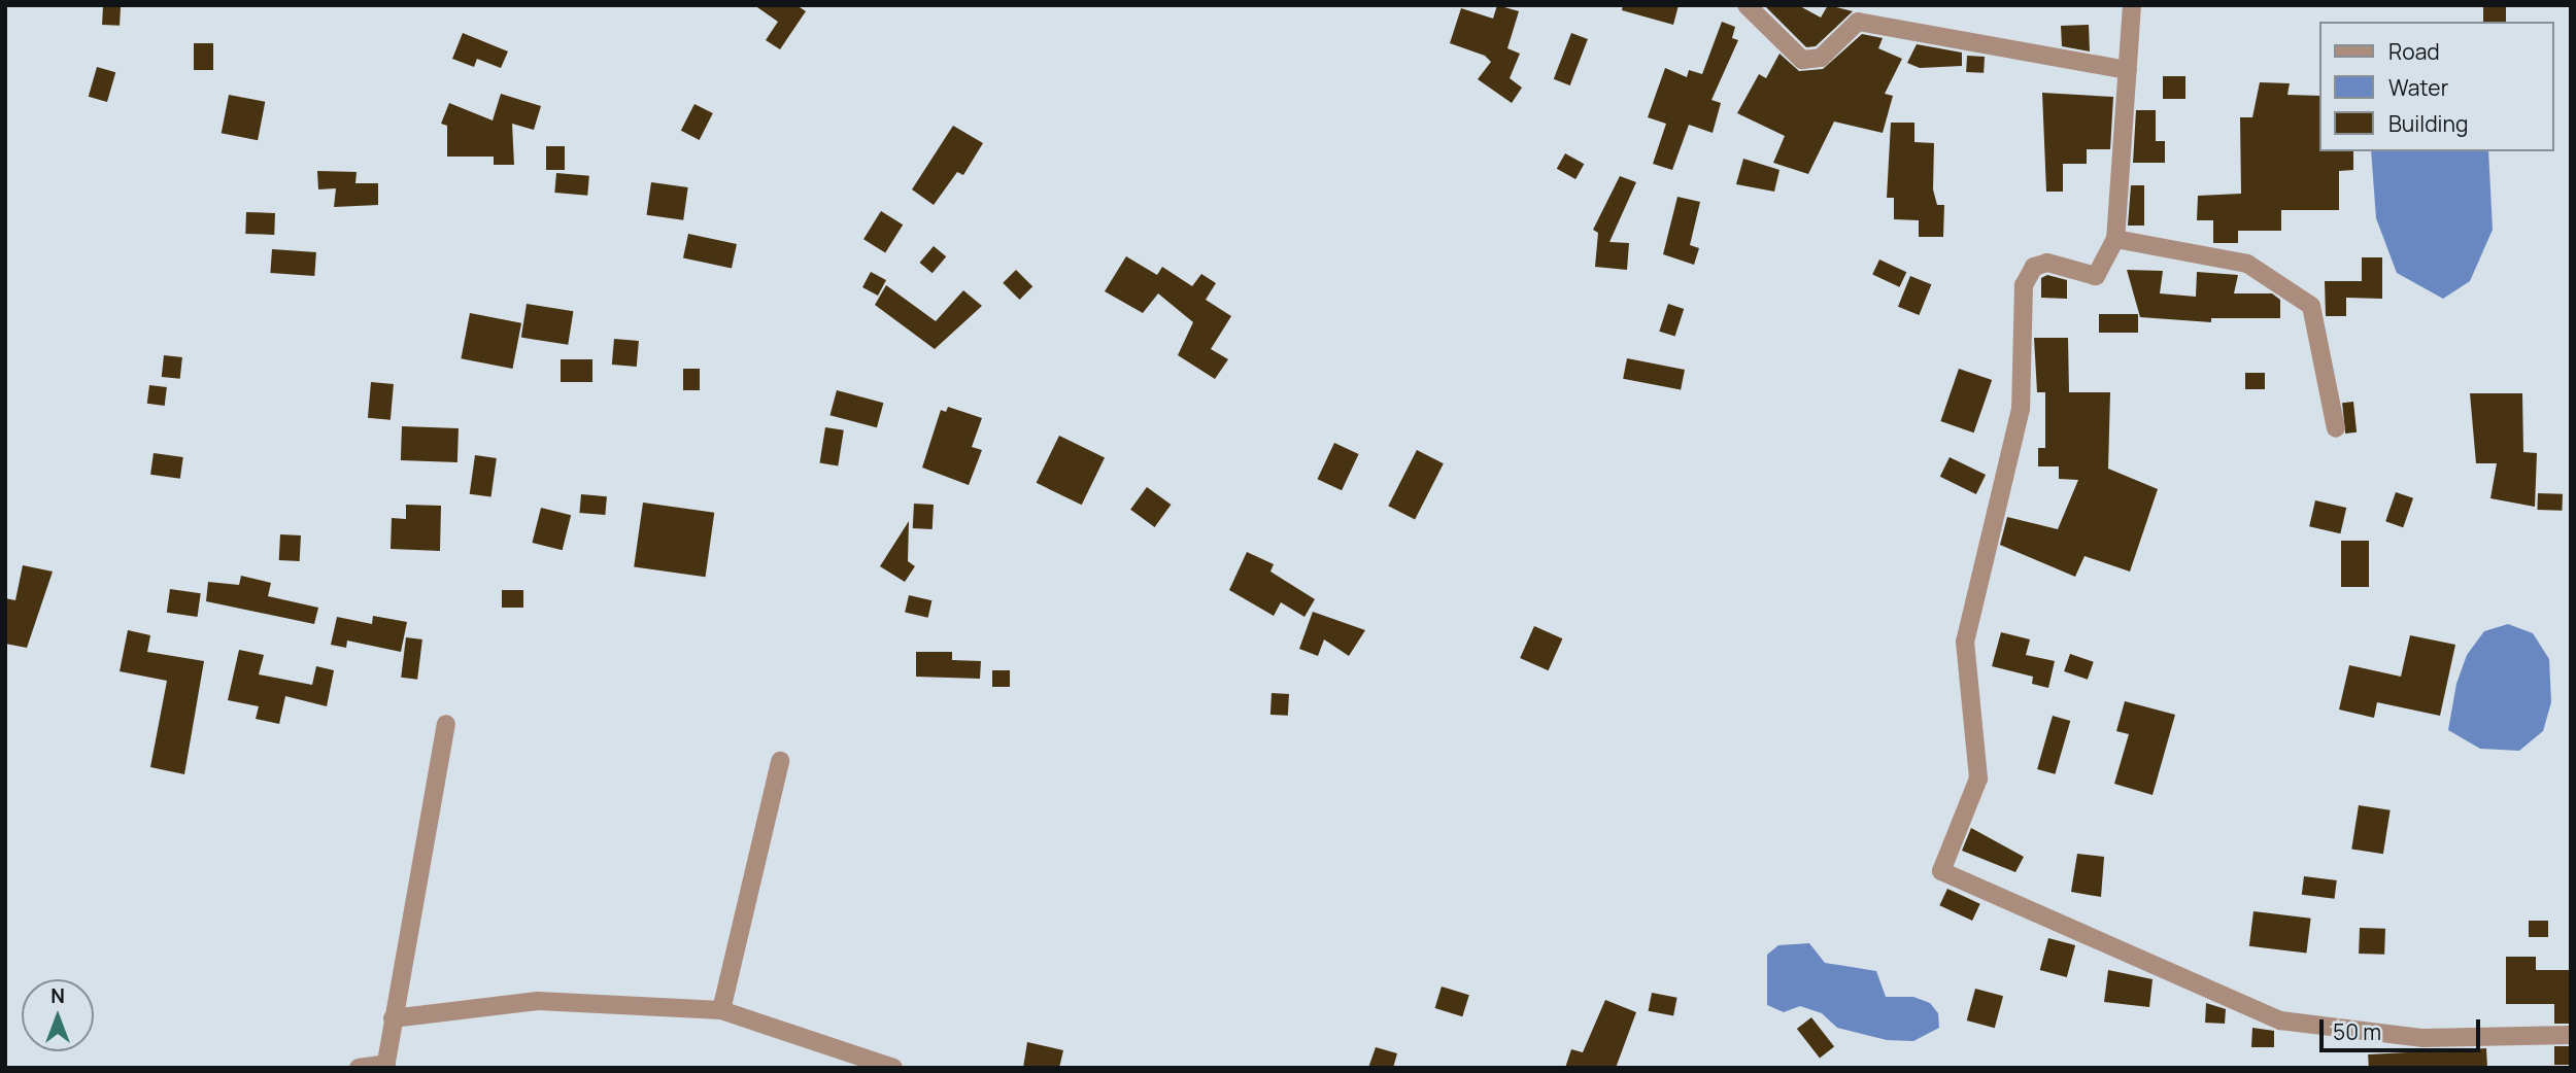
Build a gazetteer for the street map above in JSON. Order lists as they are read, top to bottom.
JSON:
{
  "legend": ["Road", "Water", "Building"],
  "scale_bar": "50 m",
  "north": "top"
}
